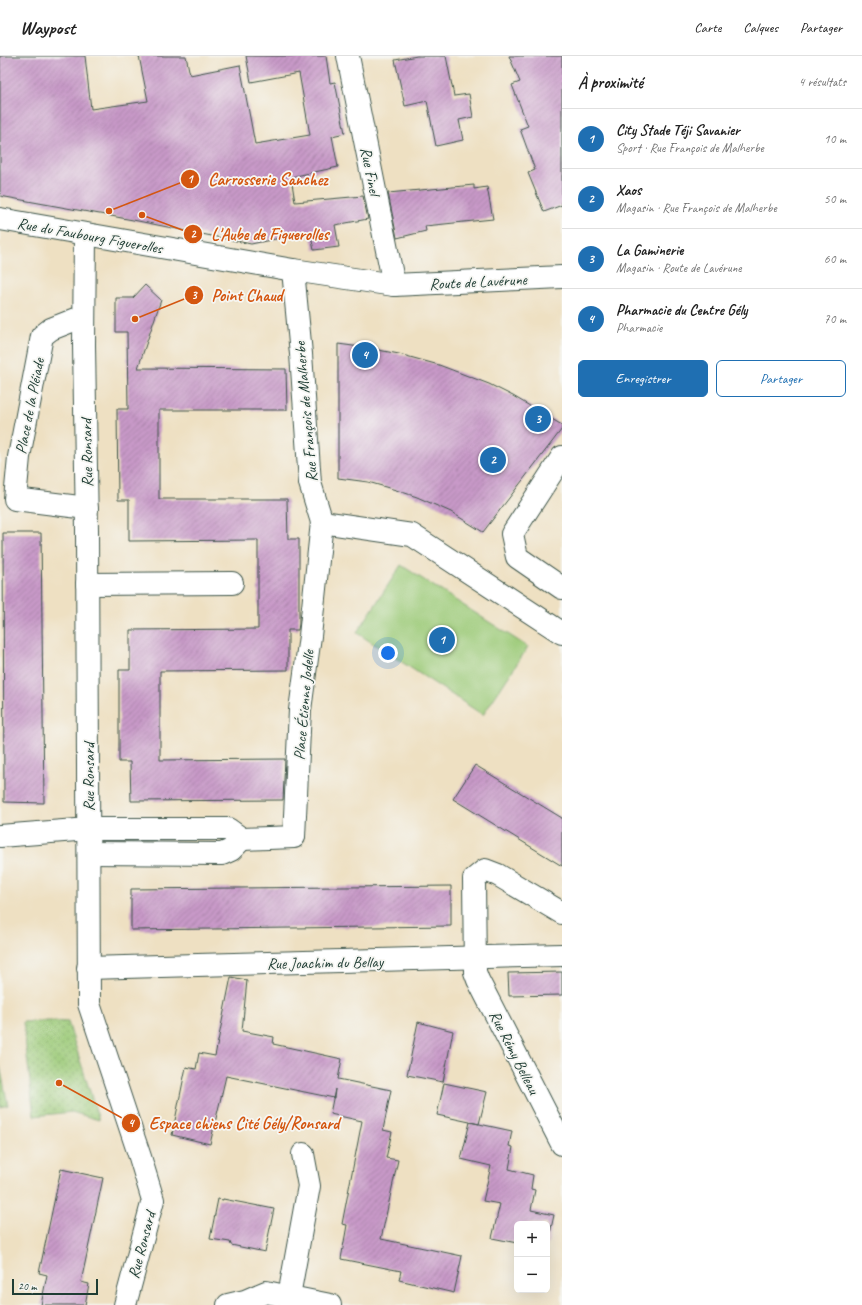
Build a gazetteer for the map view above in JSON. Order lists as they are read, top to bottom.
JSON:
{
  "streets": {
    "street": [
      "Rue Finel",
      "Rue du Faubourg Figuerolles",
      "Route de Lavérune",
      "Place de la Pléiade",
      "Rue François de Malherbe",
      "Rue Ronsard",
      "Place Étienne Jodelle",
      "Rue Joachim du Bellay",
      "Rue Rémy Belleau"
    ]
  },
  "crossings": [
    ["Rue Finel", "Rue du Faubourg Figuerolles"],
    ["Rue Finel", "Route de Lavérune"],
    ["Rue du Faubourg Figuerolles", "Route de Lavérune"],
    ["Rue du Faubourg Figuerolles", "Rue François de Malherbe"],
    ["Rue du Faubourg Figuerolles", "Rue Ronsard"],
    ["Place de la Pléiade", "Rue Ronsard"],
    ["Rue François de Malherbe", "Place Étienne Jodelle"],
    ["Rue Ronsard", "Rue Joachim du Bellay"],
    ["Rue Joachim du Bellay", "Rue Rémy Belleau"]
  ],
  "places": [
    "Carrosserie Sanchez",
    "L'Aube de Figuerolles",
    "Point Chaud",
    "Espace chiens Cité Gély/Ronsard"
  ],
  "scale_bar": "20 m",
  "page": {
    "header": "Waypost",
    "nav": ["Carte", "Calques", "Partager"],
    "heading": ["À proximité", "4 résultats"],
    "list": [
      {
        "mark": "1",
        "name": "City Stade Téji Savanier",
        "note": "Sport · Rue François de Malherbe",
        "value": "10 m"
      },
      {
        "mark": "2",
        "name": "Xaos",
        "note": "Magasin · Rue François de Malherbe",
        "value": "50 m"
      },
      {
        "mark": "3",
        "name": "La Gaminerie",
        "note": "Magasin · Route de Lavérune",
        "value": "60 m"
      },
      {
        "mark": "4",
        "name": "Pharmacie du Centre Gély",
        "note": "Pharmacie",
        "value": "70 m"
      }
    ],
    "pins": [
      "4",
      "3",
      "2",
      "1"
    ],
    "buttons": ["Enregistrer", "Partager"],
    "map_buttons": ["+", "−"],
    "scale": "20 m"
  }
}
